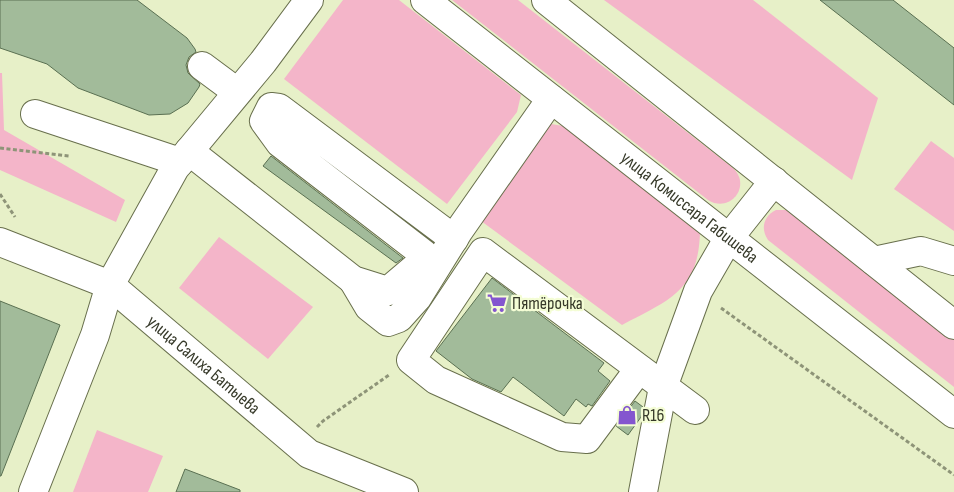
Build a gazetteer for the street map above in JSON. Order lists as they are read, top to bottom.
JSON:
{
  "streets": {
    "street": ["улица Комиссара Габишева", "улица Салиха Батыева"]
  },
  "places": {
    "supermarket": ["Пятёрочка"],
    "shop": ["R16"]
  }
}
